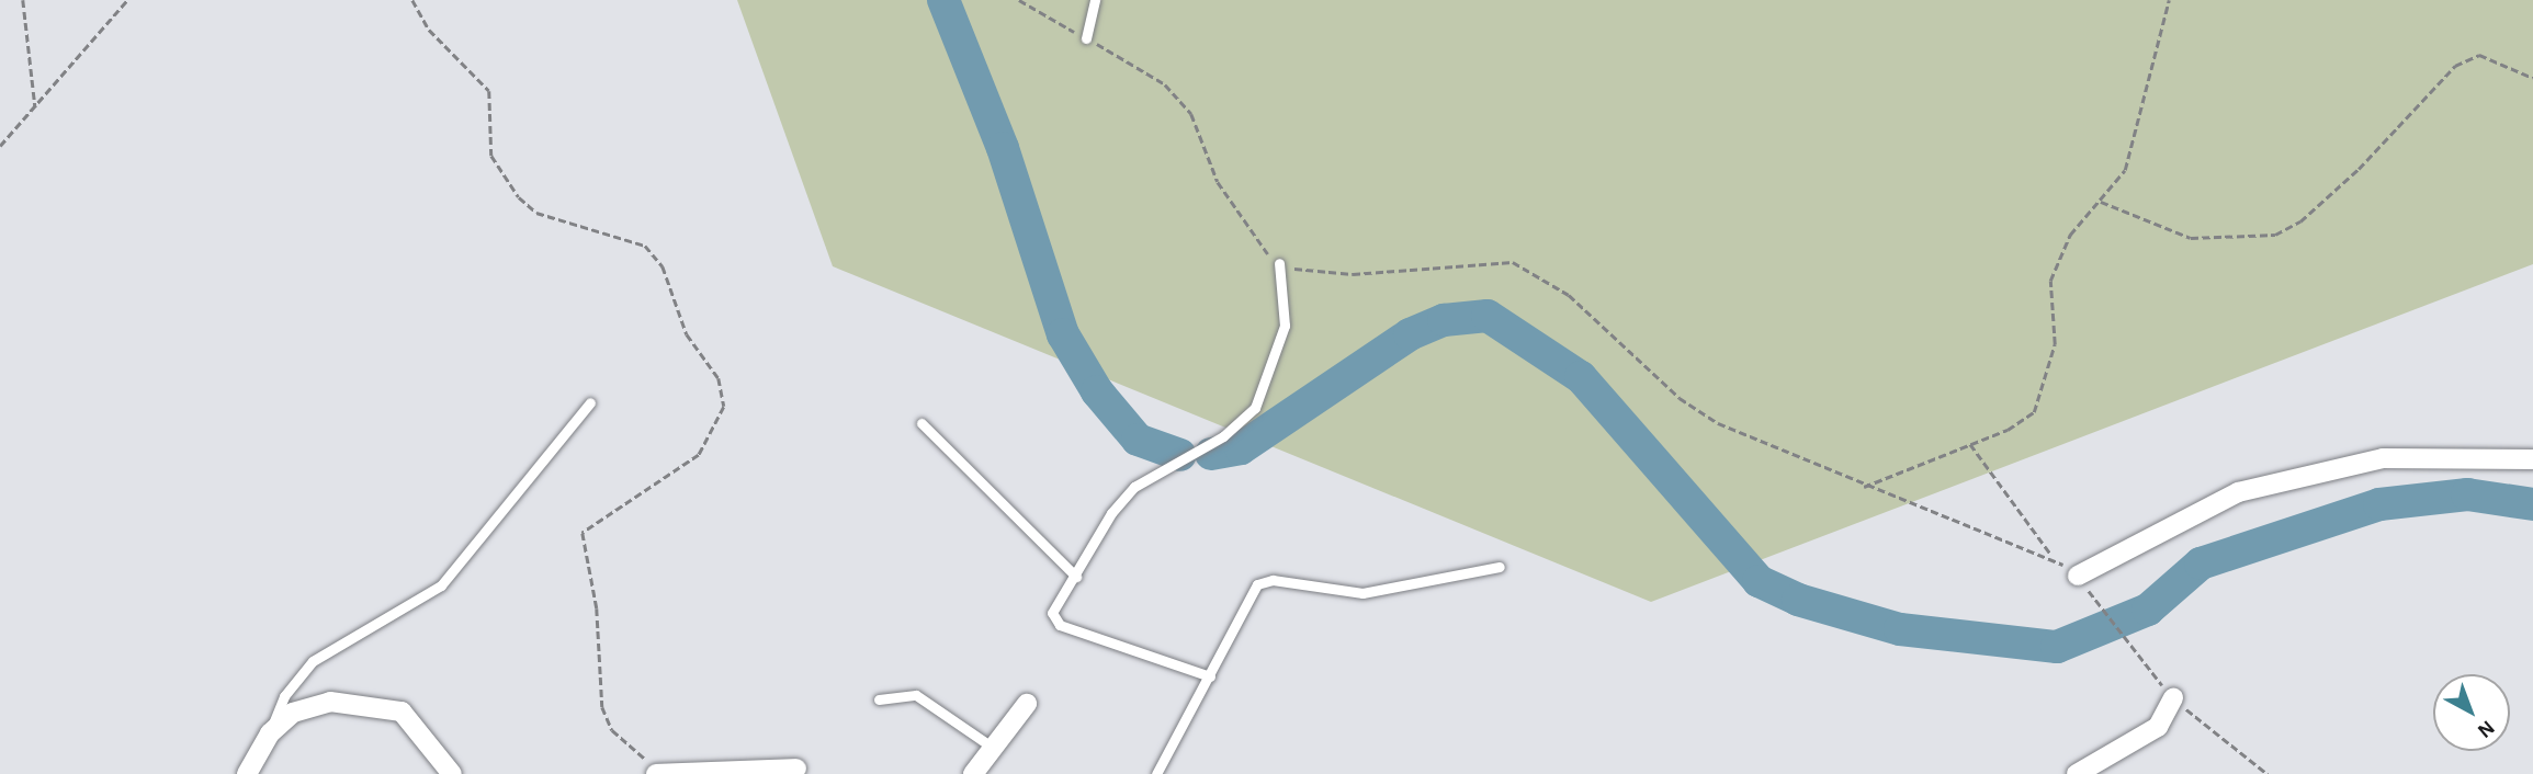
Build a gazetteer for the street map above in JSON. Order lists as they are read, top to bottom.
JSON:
{
  "north": "bottom right"
}
